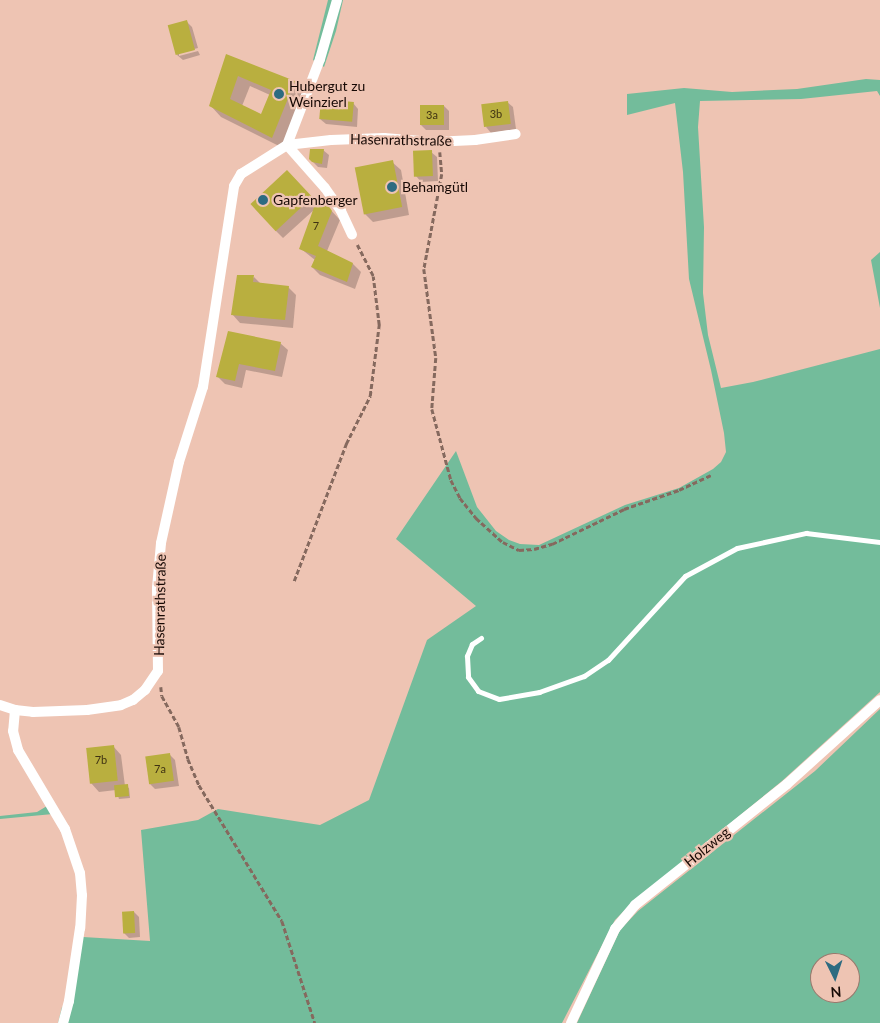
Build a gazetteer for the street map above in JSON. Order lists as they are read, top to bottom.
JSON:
{
  "streets": {
    "street": ["Hasenrathstraße", "Holzweg"]
  },
  "places": ["Hubergut zu Weinzierl", "Behamgütl", "Gapfenberger"],
  "house_numbers": [
    "3b",
    "3a",
    "7",
    "7b",
    "7a"
  ],
  "north": "bottom"
}
